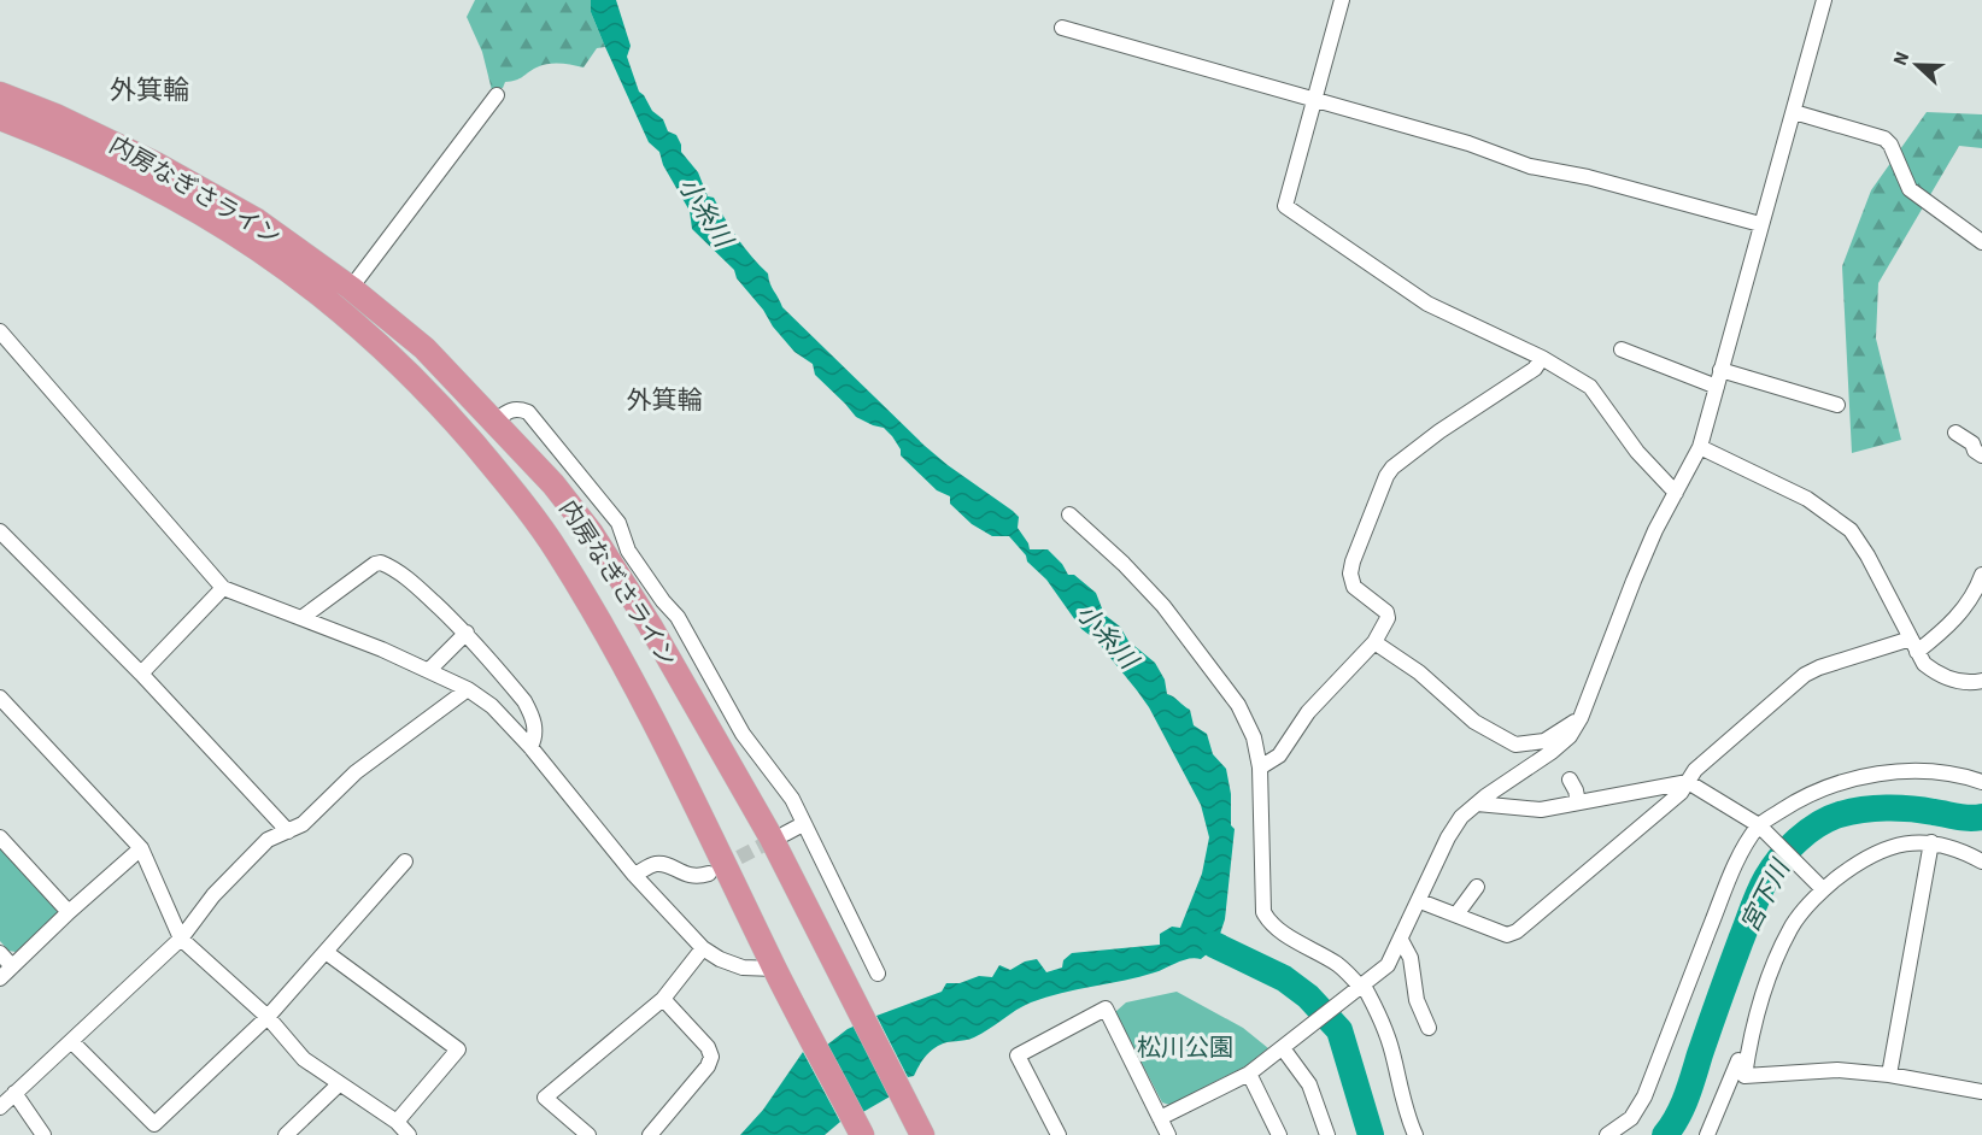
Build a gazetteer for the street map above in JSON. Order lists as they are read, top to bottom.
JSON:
{
  "streets": {
    "highway": ["内房なぎさライン"]
  },
  "districts": ["外箕輪", "外箕輪"],
  "water": ["小糸川", "宮下川"],
  "parks": ["松川公園"],
  "north": "left"
}
